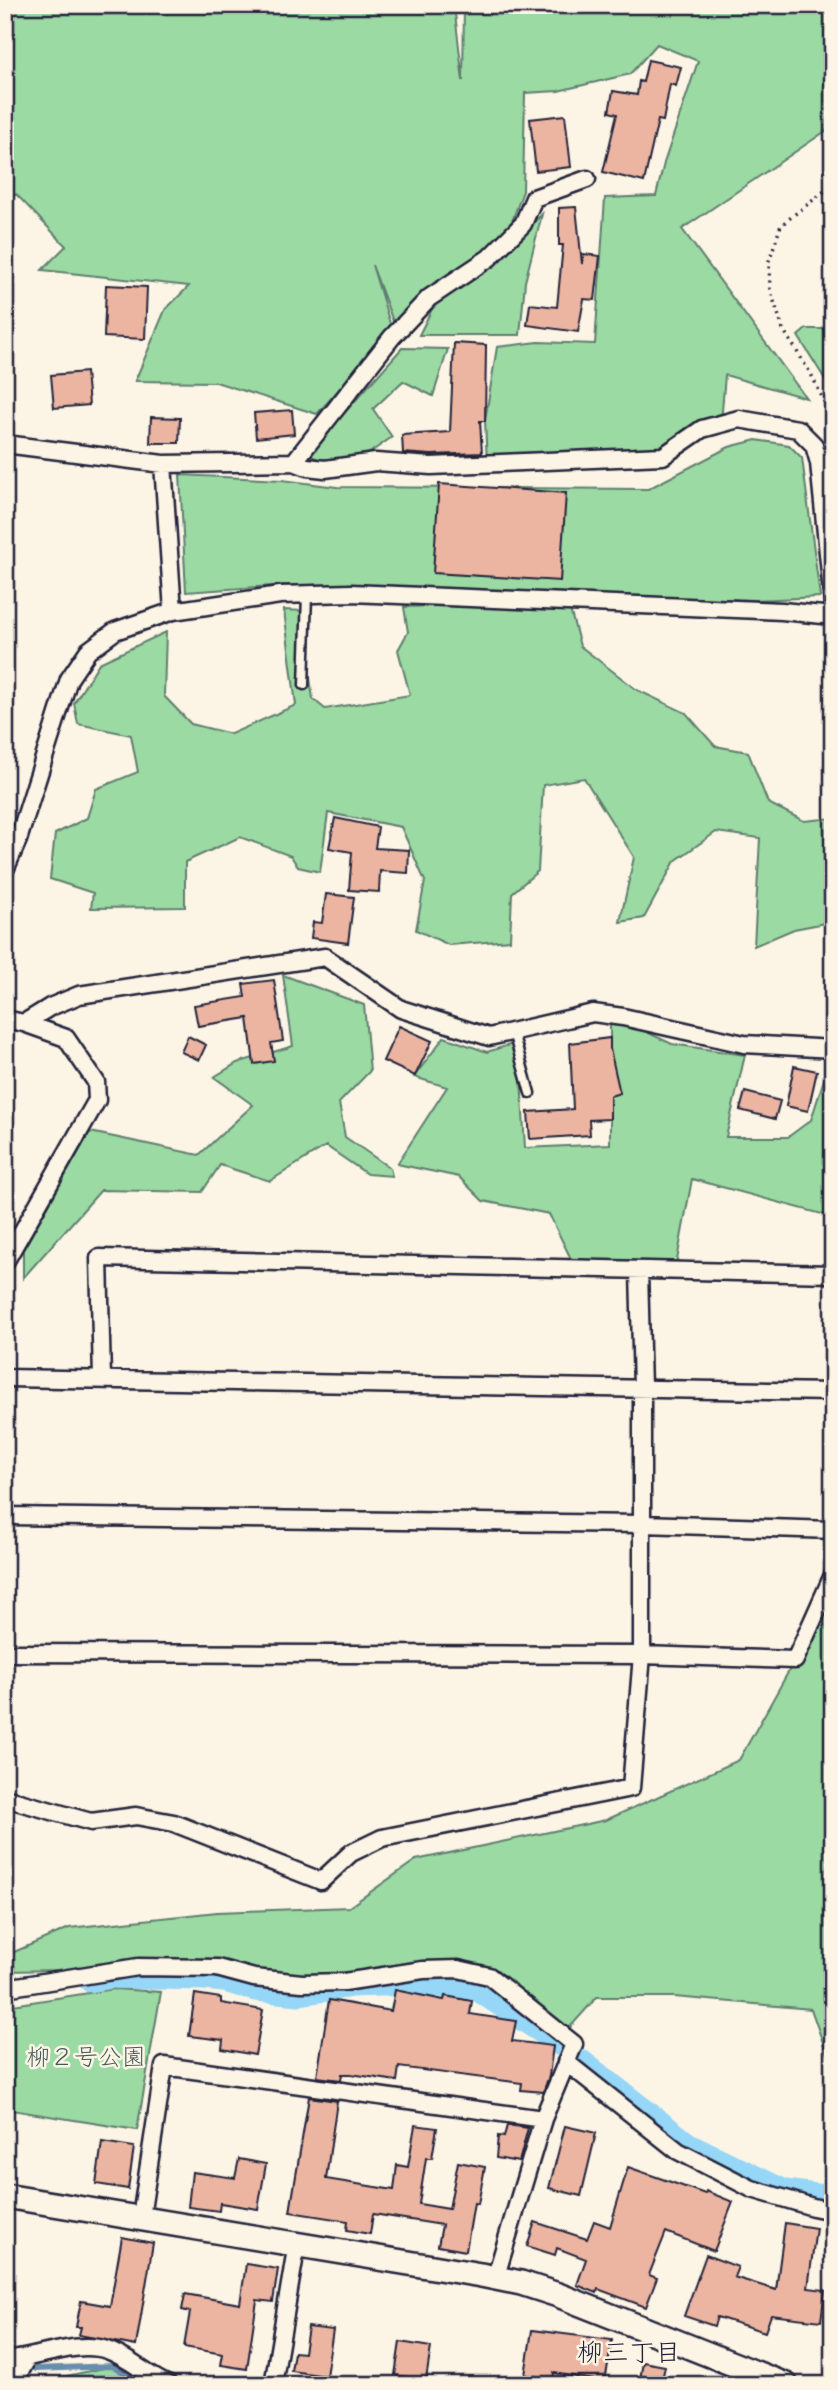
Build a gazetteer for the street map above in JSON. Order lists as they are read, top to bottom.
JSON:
{
  "districts": ["柳三丁目"],
  "parks": ["柳２号公園"]
}
